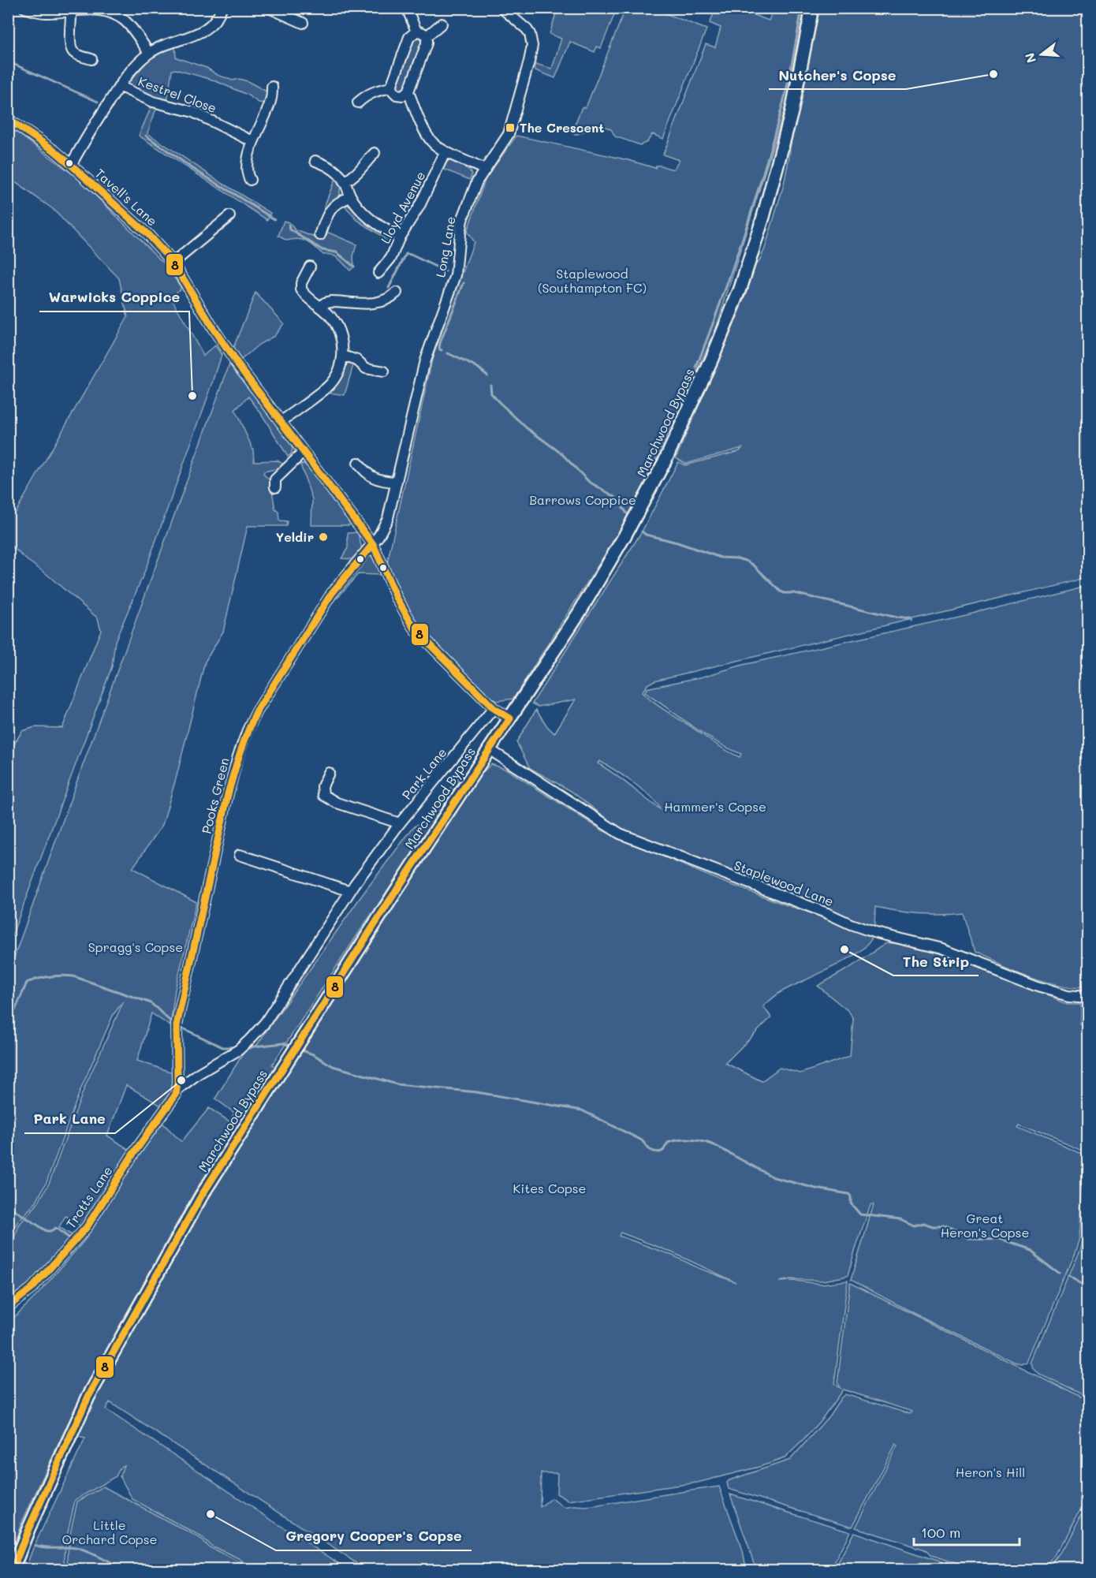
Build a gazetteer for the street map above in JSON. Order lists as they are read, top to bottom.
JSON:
{
  "streets": {
    "main road": ["Marchwood Bypass"],
    "street": [
      "Kestrel Close",
      "Tavell's Lane",
      "Lloyd Avenue",
      "Long Lane",
      "Park Lane",
      "Pooks Green",
      "Staplewood Lane",
      "Trotts Lane"
    ]
  },
  "crossings": [
    ["Tavell's Lane", "Long Lane"],
    ["Tavell's Lane", "Pooks Green"],
    ["Long Lane", "Pooks Green"],
    ["Marchwood Bypass", "Staplewood Lane"],
    ["Park Lane", "Pooks Green"],
    ["Park Lane", "Trotts Lane"],
    ["Pooks Green", "Trotts Lane"]
  ],
  "parks": [
    "Staplewood (Southampton FC)",
    "Barrows Coppice",
    "Hammer's Copse",
    "Spragg's Copse",
    "Kites Copse",
    "Great Heron's Copse",
    "Heron's Hill",
    "Little Orchard Copse"
  ],
  "places": {
    "other": [
      "Nutcher's Copse",
      "Warwicks Coppice",
      "Yeldir",
      "The Strip",
      "Park Lane",
      "Gregory Cooper's Copse"
    ],
    "transit": ["The Crescent"]
  },
  "lines": ["transit line 8"],
  "scale_bar": "100 m",
  "north": "left"
}
